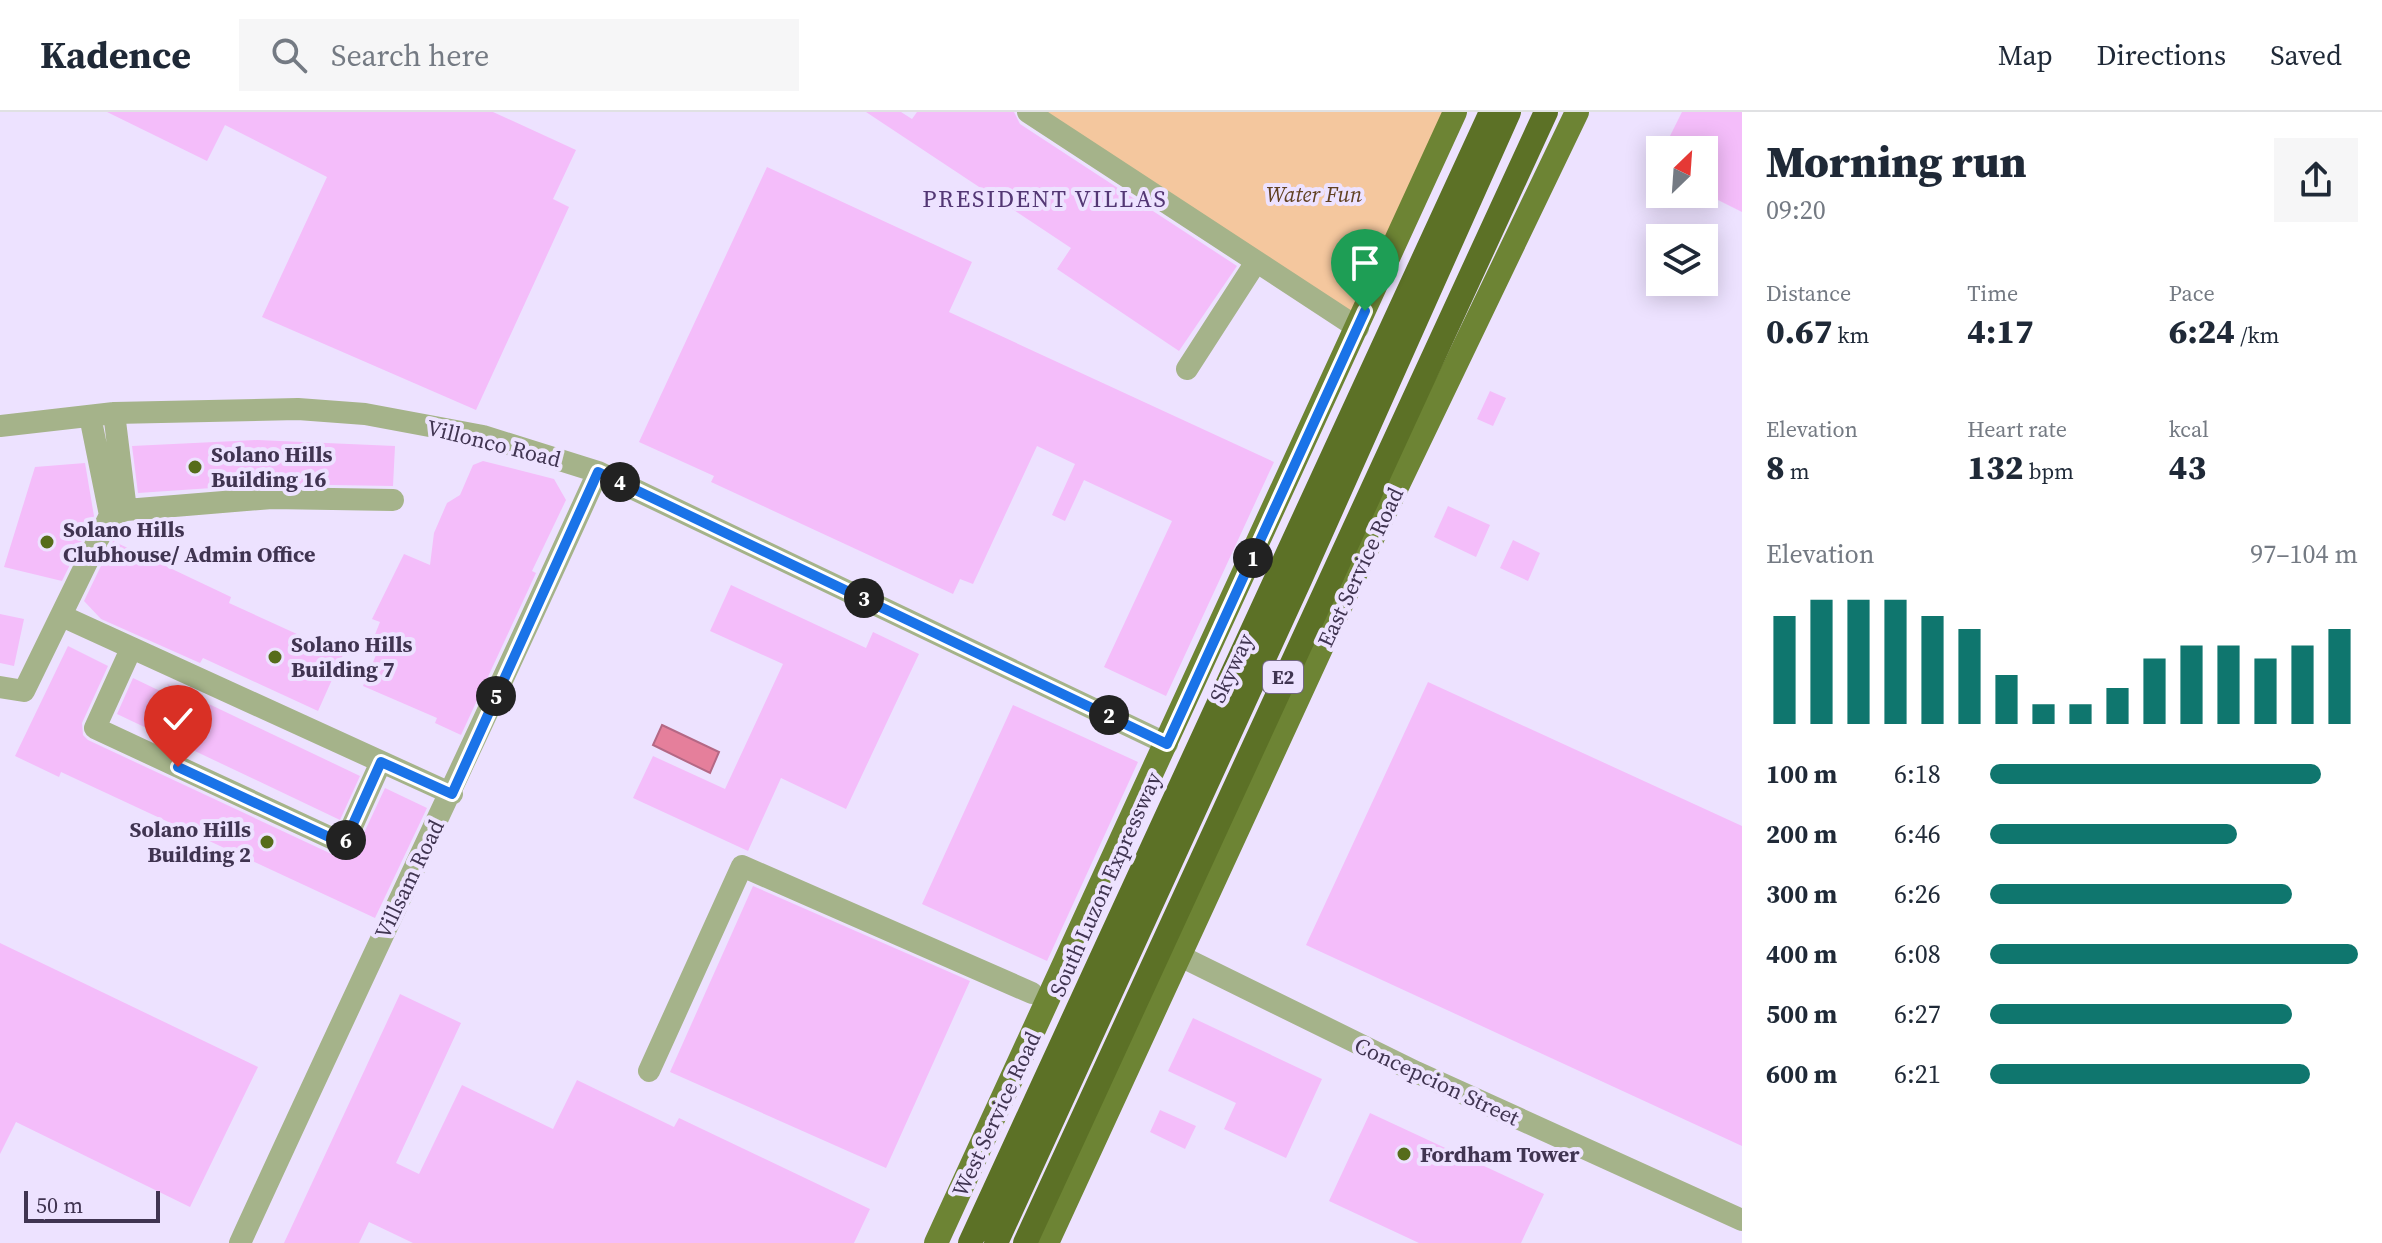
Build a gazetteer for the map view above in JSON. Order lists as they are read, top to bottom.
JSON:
{
  "streets": {
    "highway": ["Skyway", "E2", "South Luzon Expressway"],
    "main road": ["East Service Road", "West Service Road"],
    "street": ["Villonco Road", "Villsam Road", "Concepcion Street"]
  },
  "crossings": [
    ["Villonco Road", "Villsam Road"],
    ["Villonco Road", "West Service Road"],
    ["East Service Road", "Concepcion Street"],
    ["Skyway", "E2"]
  ],
  "districts": ["PRESIDENT VILLAS"],
  "parks": ["Water Fun"],
  "places": [
    "Solano Hills Building 16",
    "Solano Hills Clubhouse/ Admin Office",
    "Solano Hills Building 7",
    "Solano Hills Building 2",
    "Fordham Tower"
  ],
  "scale_bar": "50 m",
  "north": "top right",
  "page": {
    "header": "Kadence",
    "search": "Search here",
    "nav": ["Map", "Directions", "Saved"],
    "heading": ["Morning run", "09:20"],
    "stats": [
      ["Distance", "0.67 km"],
      ["Time", "4:17"],
      ["Pace", "6:24 /km"],
      ["Elevation", "8 m"],
      ["Heart rate", "132 bpm"],
      ["kcal", "43"]
    ],
    "pins": [
      "4",
      "1",
      "3",
      "5",
      "2",
      "6"
    ],
    "chart": ["Elevation", "97–104 m"],
    "list": [
      {
        "name": "100 m",
        "note": "6:18"
      },
      {
        "name": "200 m",
        "note": "6:46"
      },
      {
        "name": "300 m",
        "note": "6:26"
      },
      {
        "name": "400 m",
        "note": "6:08"
      },
      {
        "name": "500 m",
        "note": "6:27"
      },
      {
        "name": "600 m",
        "note": "6:21"
      }
    ],
    "scale": "50 m"
  }
}
